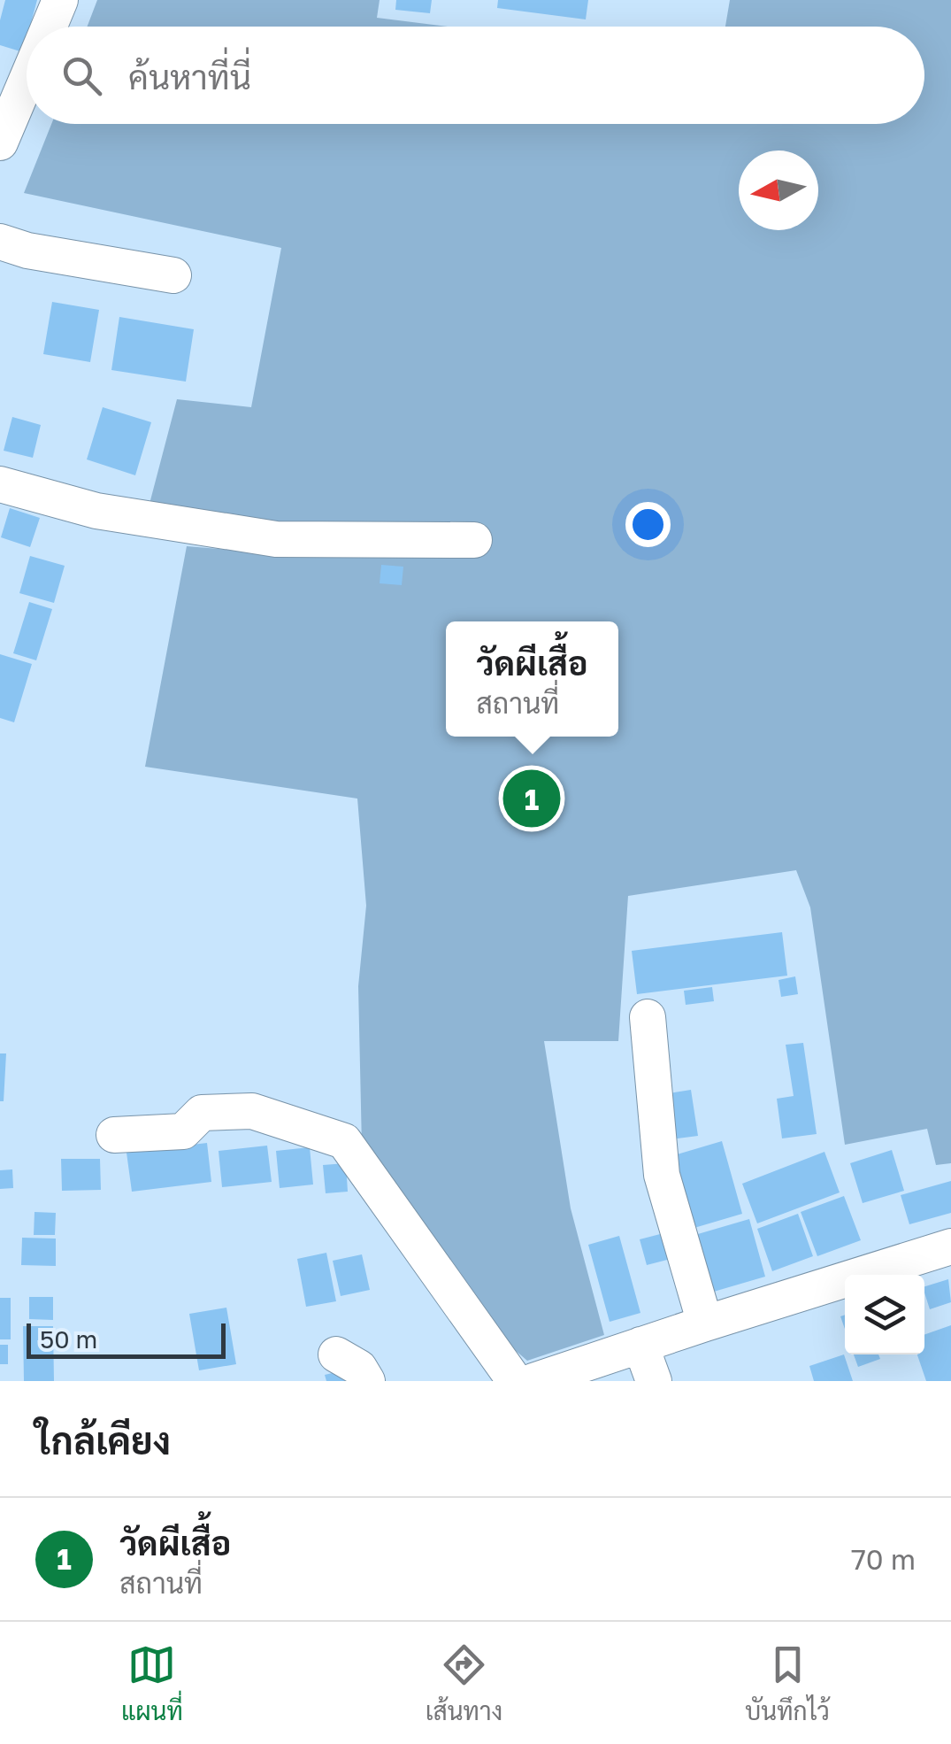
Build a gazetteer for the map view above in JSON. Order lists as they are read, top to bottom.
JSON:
{
  "scale_bar": "50 m",
  "north": "left",
  "page": {
    "search": "ค้นหาที่นี่",
    "popup": ["วัดผีเสื้อ", "สถานที่"],
    "pins": "1",
    "scale": "50 m",
    "heading": "ใกล้เคียง",
    "list": [
      {
        "mark": "1",
        "name": "วัดผีเสื้อ",
        "note": "สถานที่",
        "value": "70 m"
      }
    ],
    "nav": ["แผนที่", "เส้นทาง", "บันทึกไว้"]
  }
}
